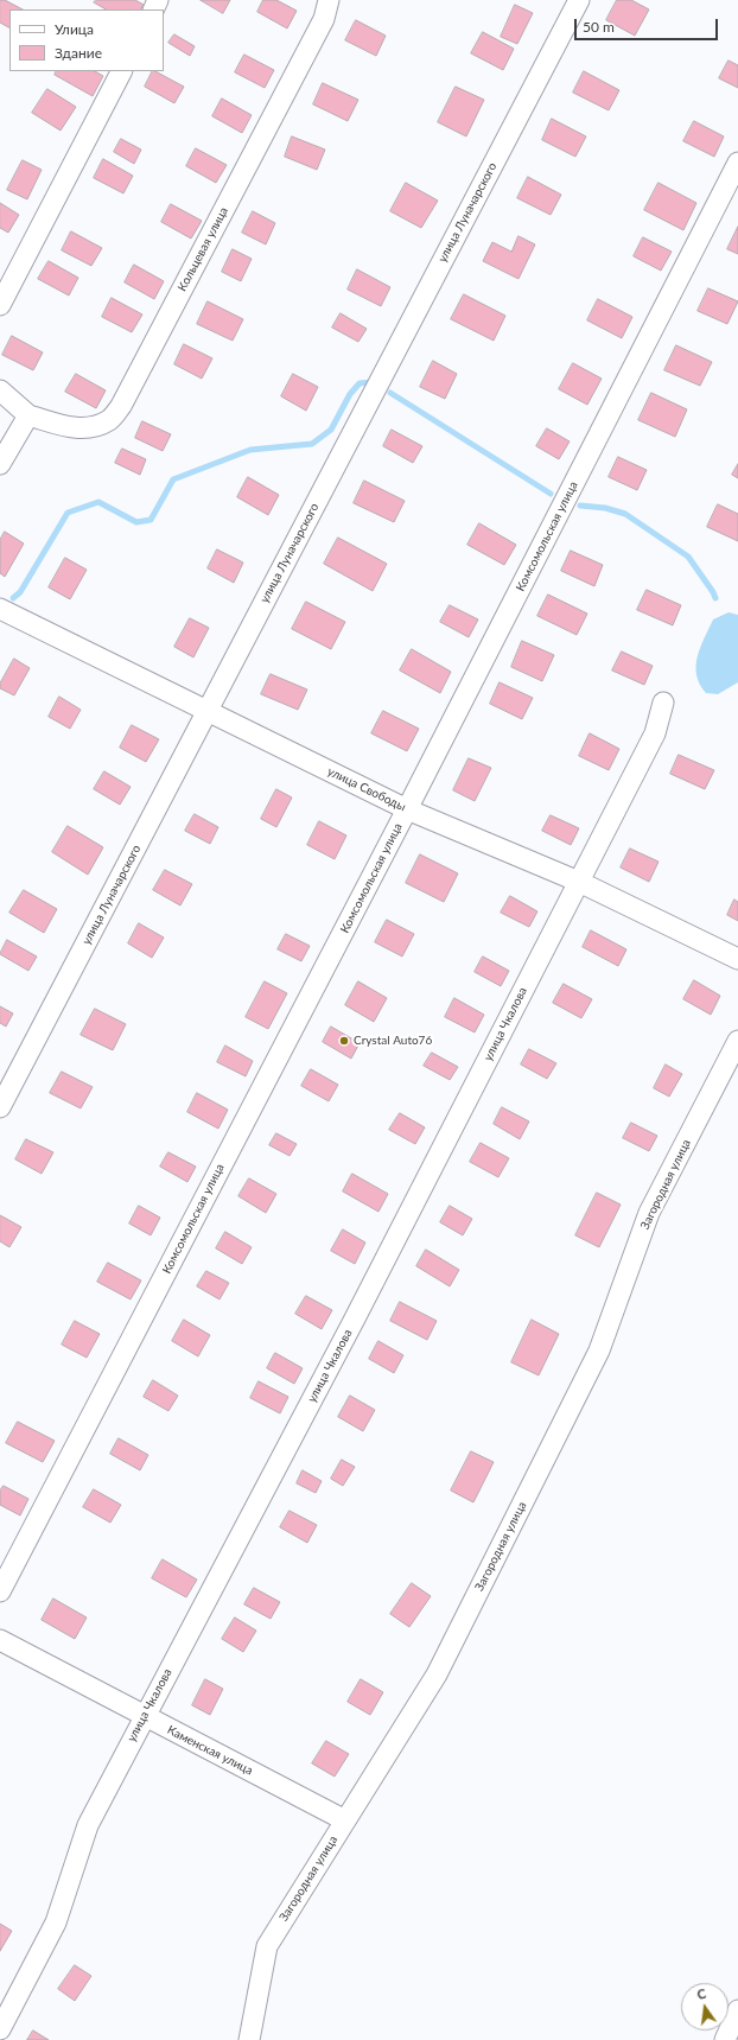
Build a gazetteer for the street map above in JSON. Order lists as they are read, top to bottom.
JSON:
{
  "streets": {
    "street": [
      "улица Луначарского",
      "Кольцевая улица",
      "Комсомольская улица",
      "улица Свободы",
      "улица Чкалова",
      "Загородная улица",
      "Каменская улица"
    ]
  },
  "crossings": [
    ["улица Луначарского", "улица Свободы"],
    ["Комсомольская улица", "улица Свободы"],
    ["улица Свободы", "улица Чкалова"],
    ["улица Чкалова", "Каменская улица"],
    ["Загородная улица", "Каменская улица"]
  ],
  "places": ["Crystal Auto76"],
  "legend": ["Улица", "Здание"],
  "scale_bar": "50 m",
  "north": "top"
}
